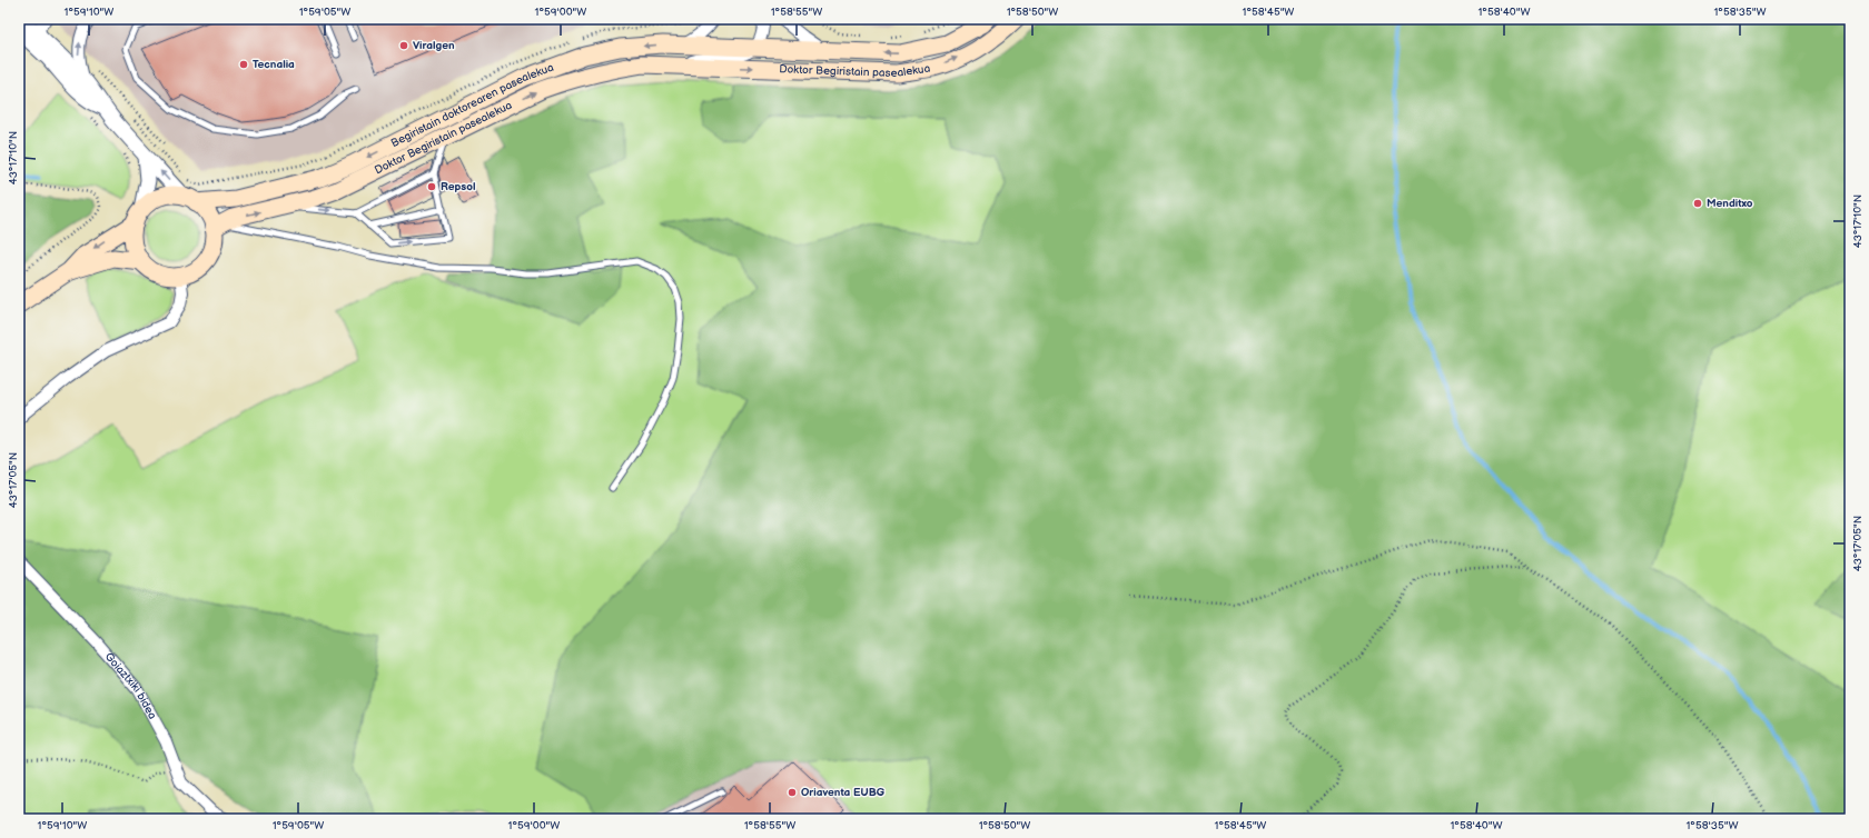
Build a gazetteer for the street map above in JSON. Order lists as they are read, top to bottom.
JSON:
{
  "streets": {
    "main road": ["Doktor Begiristain pasealekua", "Begiristain doktorearen pasealekua"],
    "street": ["Goiaztxiki bidea"]
  },
  "crossings": [
    ["Doktor Begiristain pasealekua", "Begiristain doktorearen pasealekua"]
  ],
  "one_way": ["Begiristain doktorearen pasealekua"],
  "places": [
    "Viralgen",
    "Tecnalia",
    "Repsol",
    "Menditxo",
    "Oriaventa EUBG"
  ],
  "coordinates": [
    "1°59'10\"W",
    "1°59'05\"W",
    "1°59'00\"W",
    "1°58'55\"W",
    "1°58'50\"W",
    "1°58'45\"W",
    "1°58'40\"W",
    "1°58'35\"W",
    "43°17'10\"N",
    "43°17'05\"N"
  ]
}
